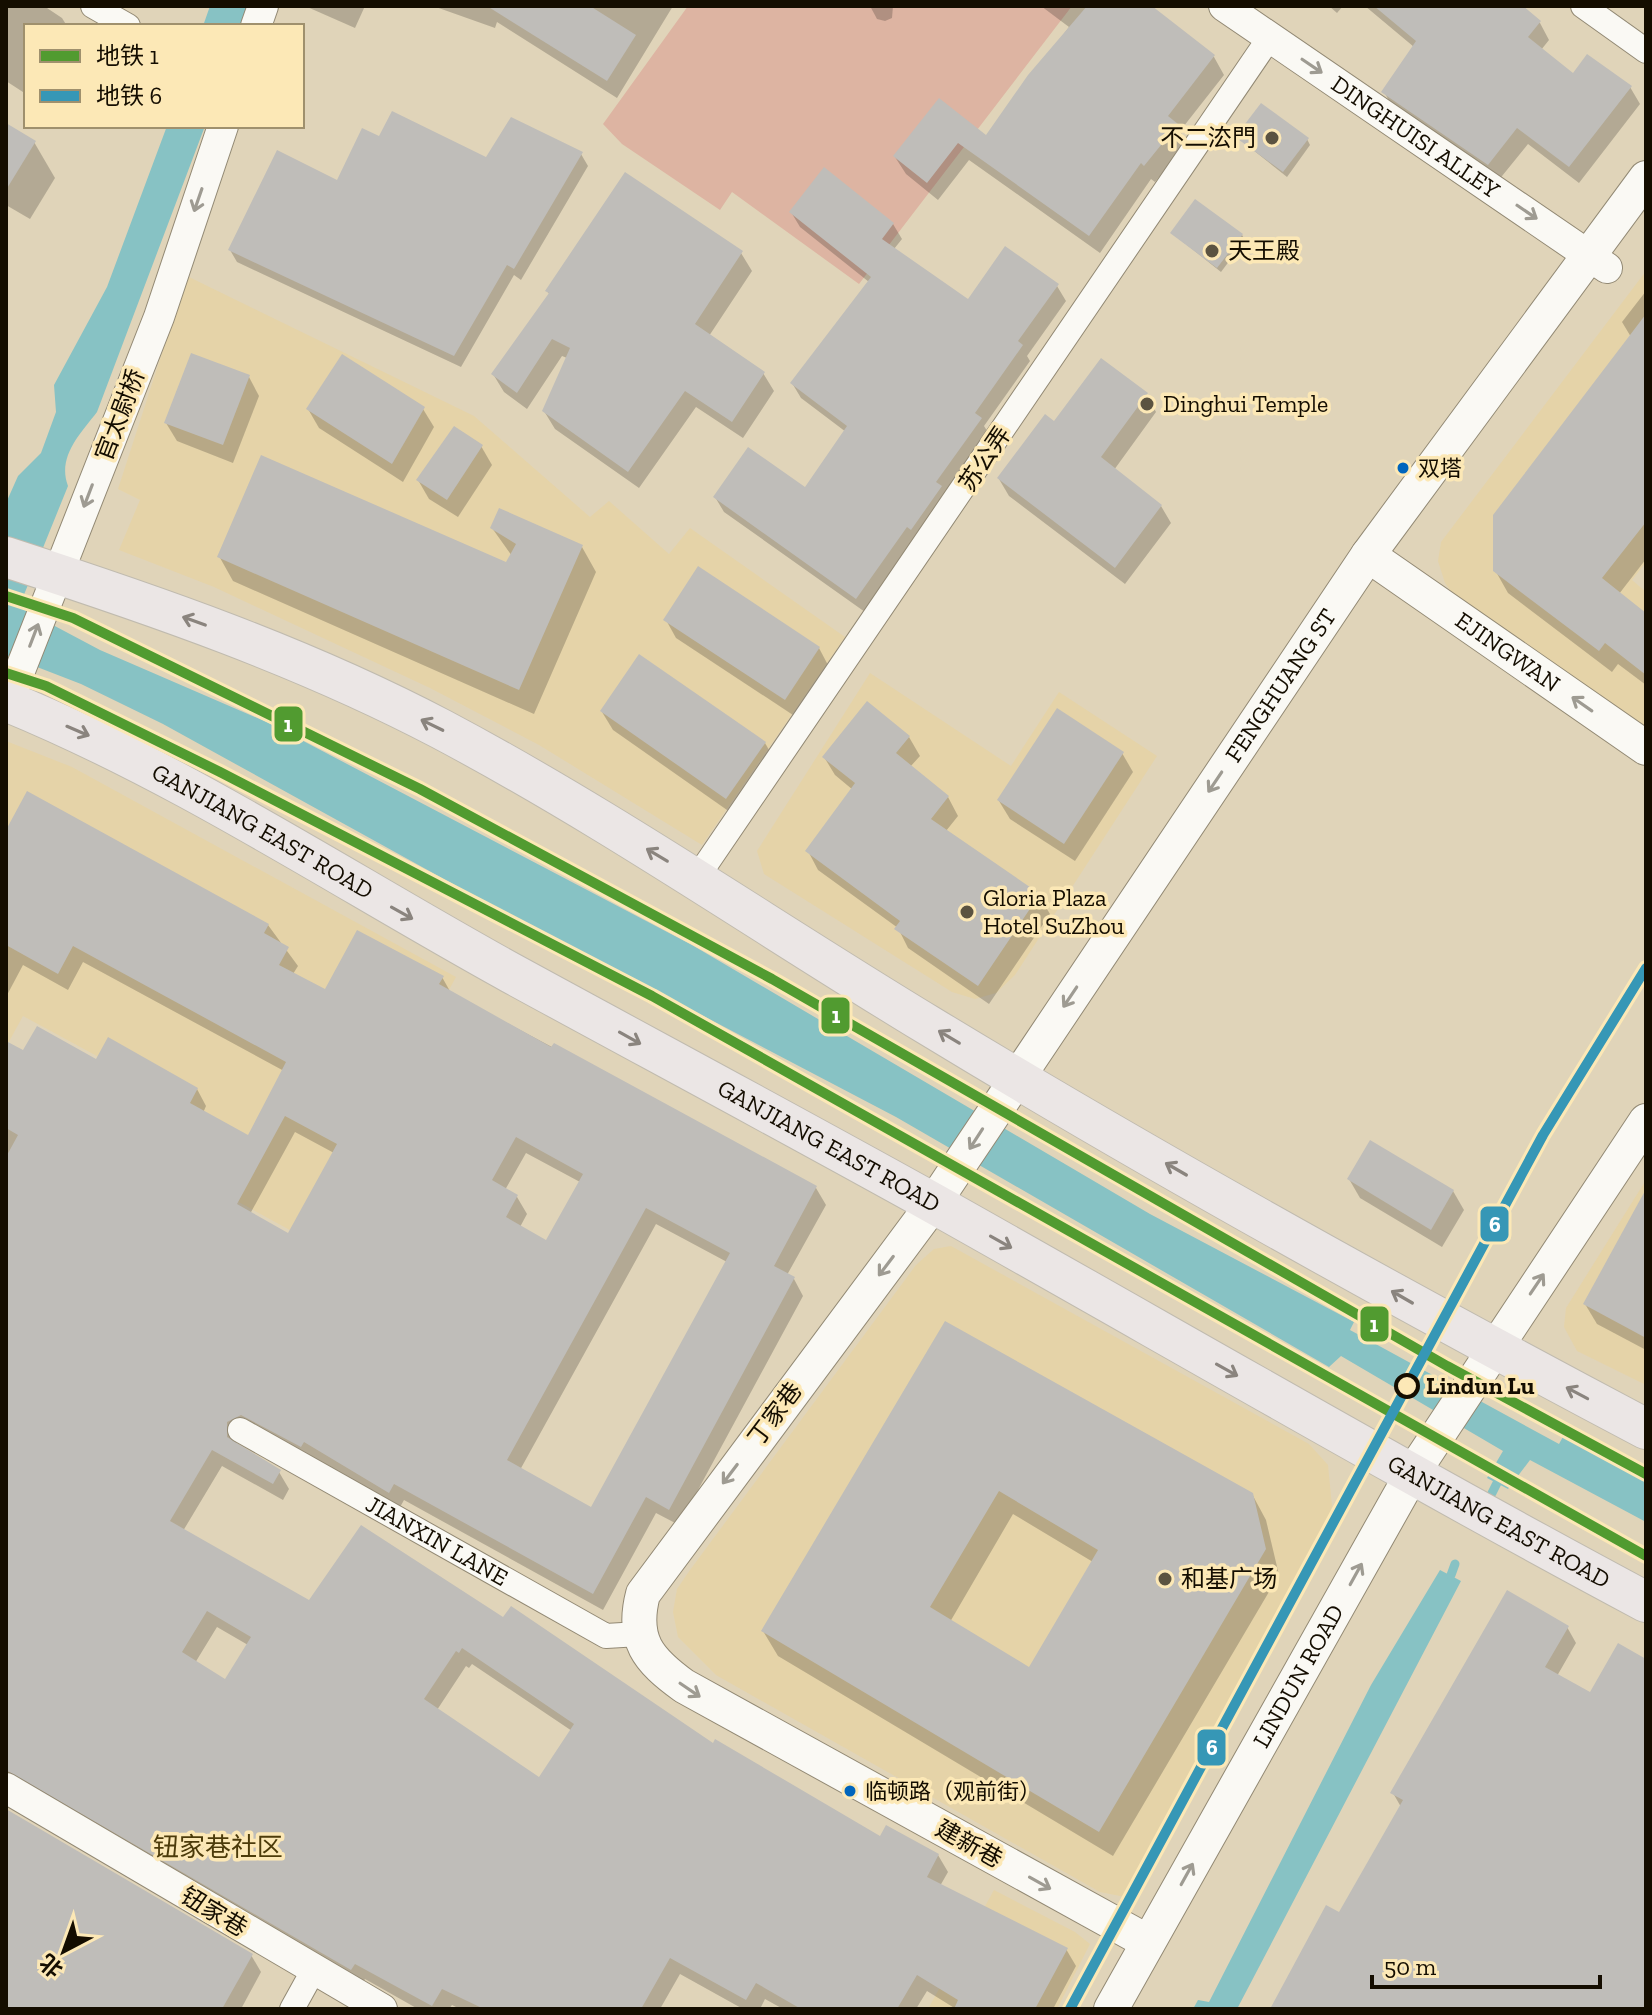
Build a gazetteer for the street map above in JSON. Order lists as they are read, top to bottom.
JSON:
{
  "streets": {
    "main road": [
      "EJINGWAN",
      "FENGHUANG ST",
      "GANJIANG EAST ROAD",
      "丁家巷",
      "LINDUN ROAD",
      "建新巷"
    ],
    "street": [
      "DINGHUISI ALLEY",
      "官太尉桥",
      "苏公弄",
      "JIANXIN LANE",
      "钮家巷"
    ]
  },
  "crossings": [
    ["DINGHUISI ALLEY", "苏公弄"],
    ["DINGHUISI ALLEY", "FENGHUANG ST"],
    ["官太尉桥", "GANJIANG EAST ROAD"],
    ["EJINGWAN", "FENGHUANG ST"],
    ["FENGHUANG ST", "GANJIANG EAST ROAD"],
    ["FENGHUANG ST", "丁家巷"],
    ["GANJIANG EAST ROAD", "丁家巷"],
    ["GANJIANG EAST ROAD", "LINDUN ROAD"],
    ["丁家巷", "JIANXIN LANE"],
    ["丁家巷", "建新巷"],
    ["JIANXIN LANE", "建新巷"],
    ["LINDUN ROAD", "建新巷"]
  ],
  "one_way": [
    "DINGHUISI ALLEY",
    "EJINGWAN",
    "FENGHUANG ST",
    "丁家巷",
    "LINDUN ROAD",
    "建新巷"
  ],
  "districts": ["钮家巷社区"],
  "places": [
    "不二㳒門",
    "天王殿",
    "Dinghui Temple",
    "双塔",
    "Gloria Plaza Hotel SuZhou",
    "Lindun Lu",
    "和基广场",
    "临顿路（观前街）"
  ],
  "lines": ["metro line 1", "metro line 6"],
  "legend": ["地铁 1", "地铁 6"],
  "scale_bar": "50 m",
  "north": "bottom left"
}
